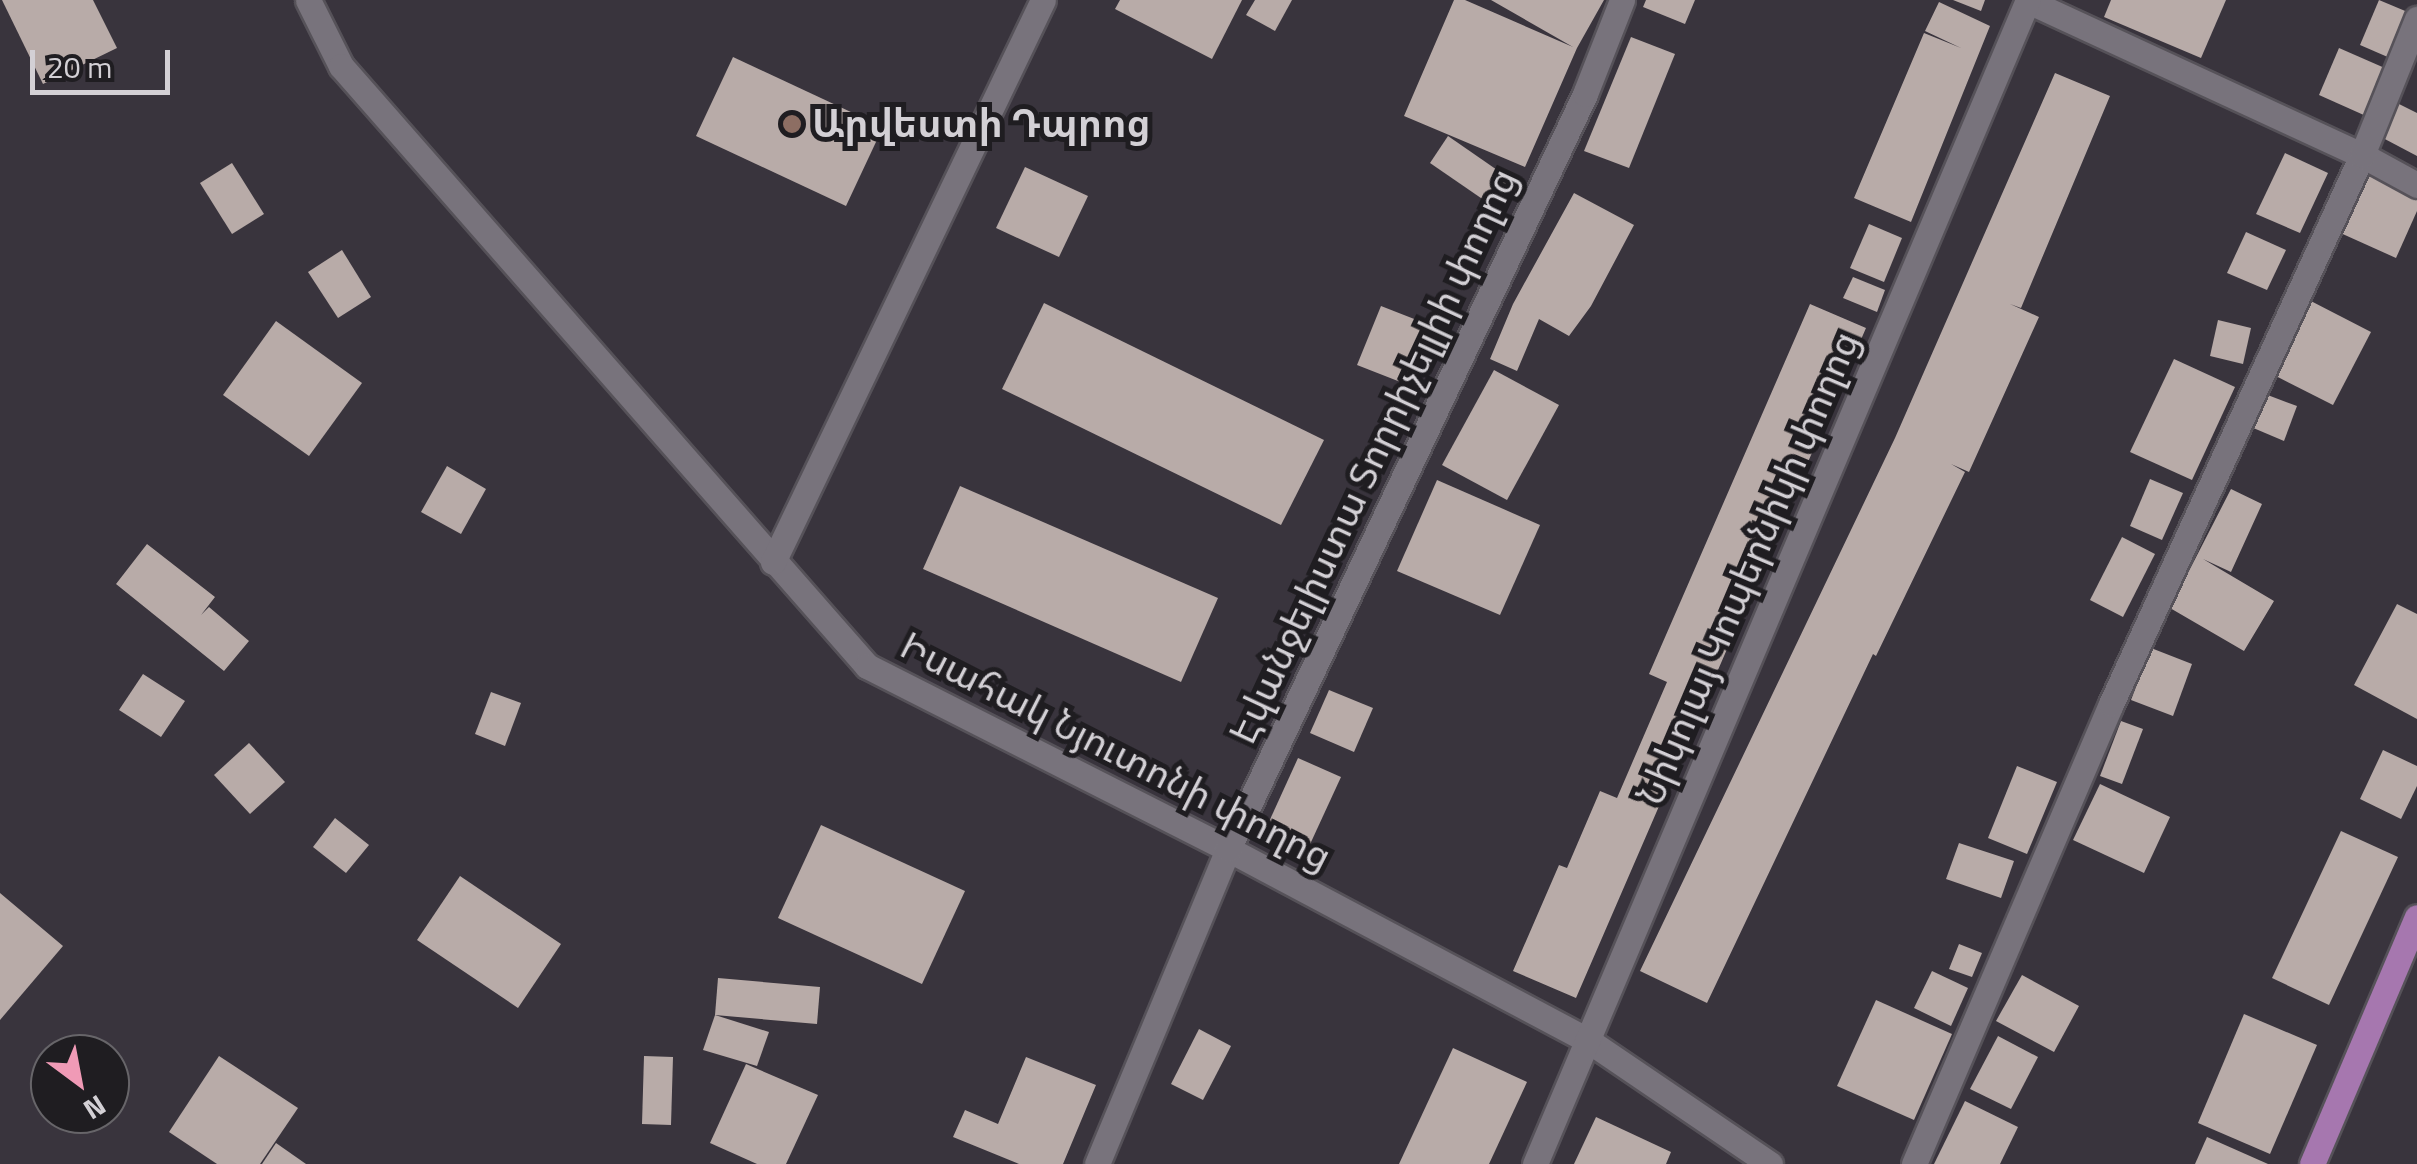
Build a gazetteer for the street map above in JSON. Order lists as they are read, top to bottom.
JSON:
{
  "streets": {
    "street": ["Էվանջելիստա Տորրիչելլիի փողոց", "Նիկոլայ Կոպերնիկի փողոց", "Իսահակ Նյուտոնի փողոց"]
  },
  "crossings": [
    ["Էվանջելիստա Տորրիչելլիի փողոց", "Իսահակ Նյուտոնի փողոց"],
    ["Նիկոլայ Կոպերնիկի փողոց", "Իսահակ Նյուտոնի փողոց"]
  ],
  "places": ["Արվեստի Դպրոց"],
  "scale_bar": "20 m",
  "north": "bottom right"
}
